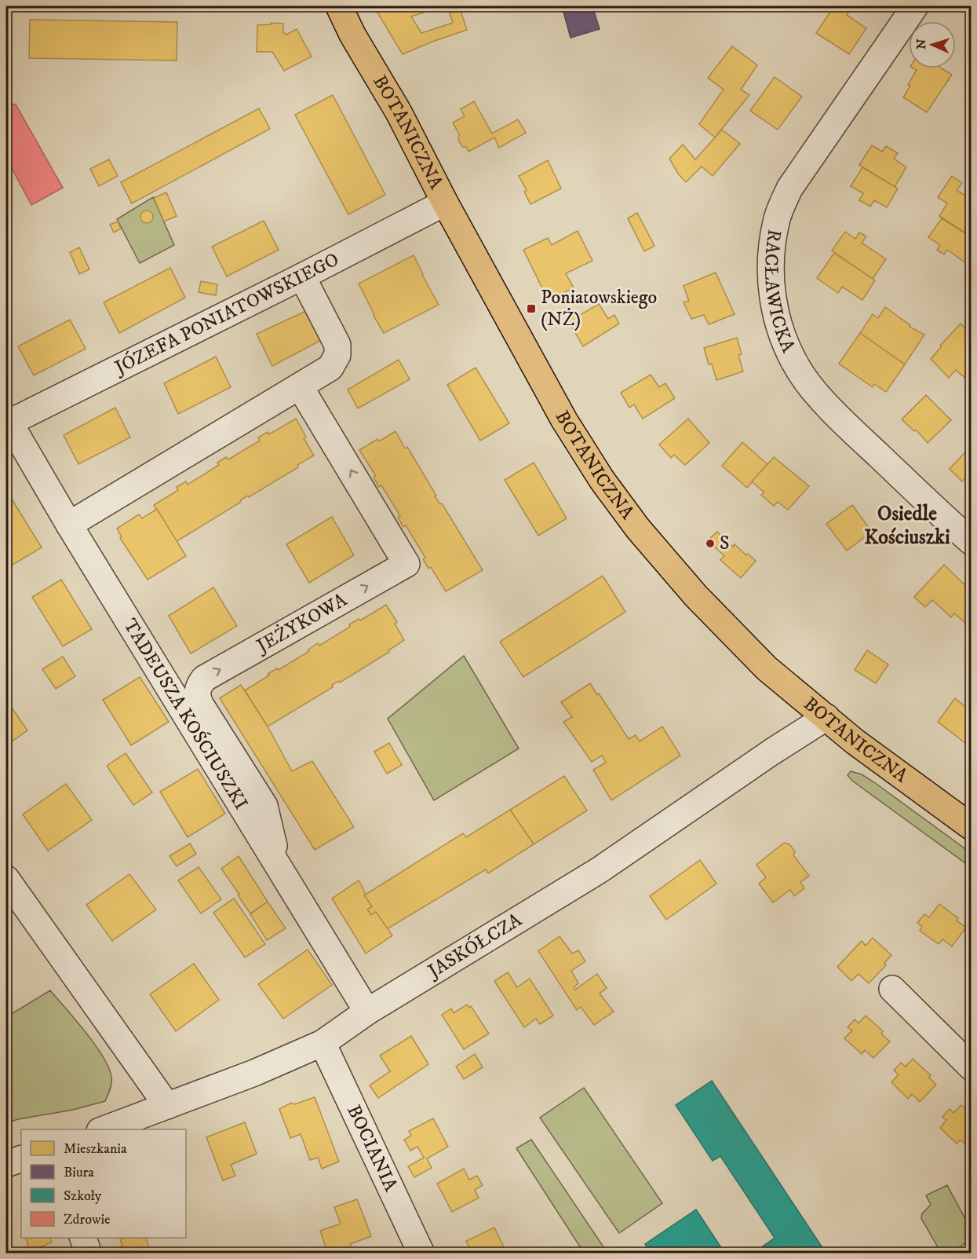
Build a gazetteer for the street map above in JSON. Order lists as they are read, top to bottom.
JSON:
{
  "streets": {
    "main road": ["BOTANICZNA"],
    "street": [
      "RACŁAWICKA",
      "JÓZEFA PONIATOWSKIEGO",
      "JEŻYKOWA",
      "TADEUSZA KOŚCIUSZKI",
      "JASKÓŁCZA",
      "BOCIANIA"
    ]
  },
  "crossings": [
    ["BOTANICZNA", "JÓZEFA PONIATOWSKIEGO"],
    ["BOTANICZNA", "JASKÓŁCZA"],
    ["JÓZEFA PONIATOWSKIEGO", "TADEUSZA KOŚCIUSZKI"],
    ["JEŻYKOWA", "TADEUSZA KOŚCIUSZKI"],
    ["TADEUSZA KOŚCIUSZKI", "JASKÓŁCZA"],
    ["JASKÓŁCZA", "BOCIANIA"]
  ],
  "districts": ["Osiedle Kościuszki"],
  "places": {
    "transit": ["Poniatowskiego (NŻ)"],
    "other": ["S"]
  },
  "legend": [
    "Mieszkania",
    "Biura",
    "Szkoły",
    "Zdrowie"
  ],
  "north": "left"
}
